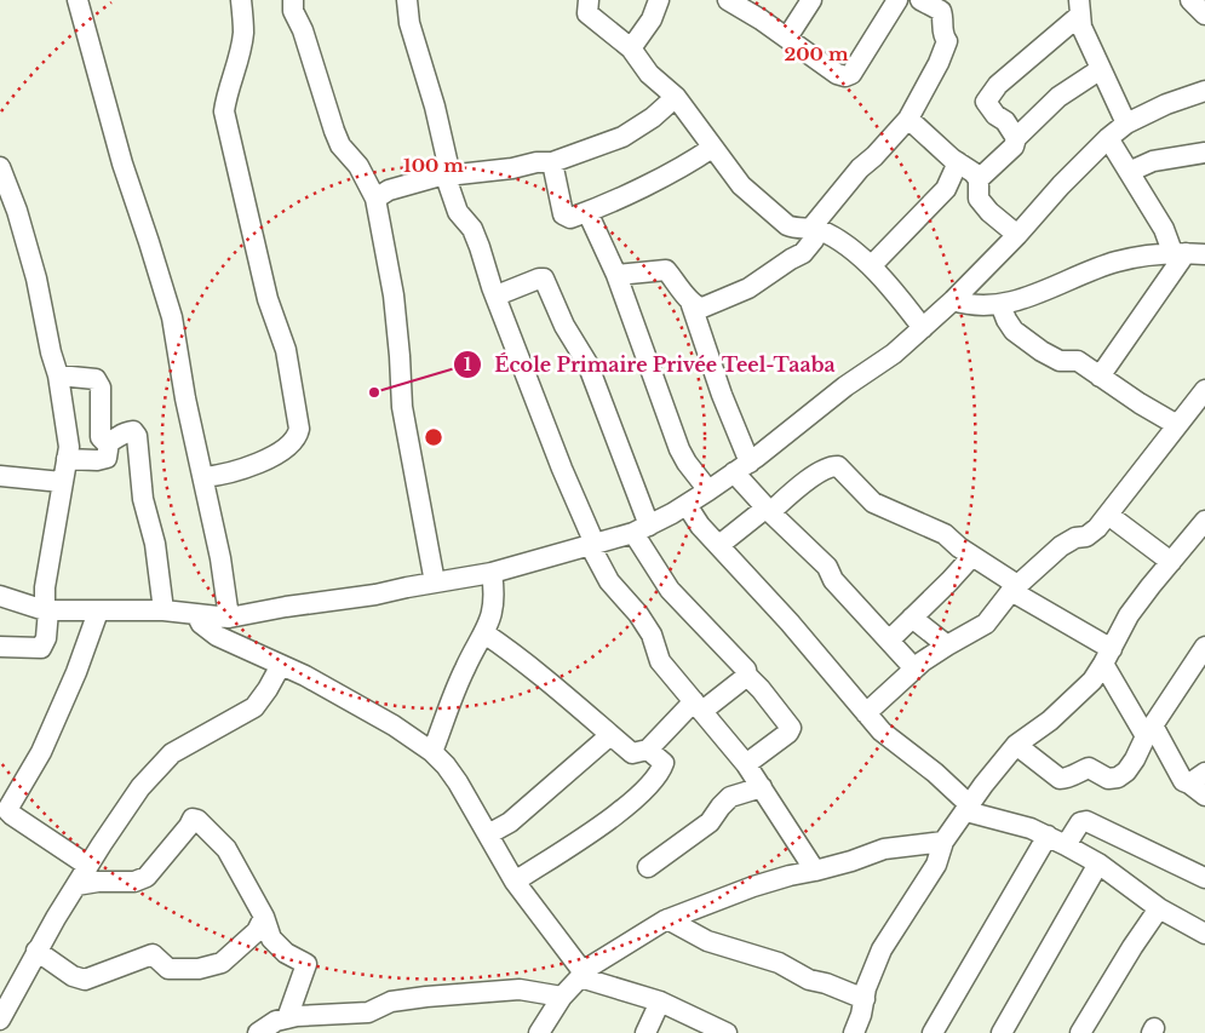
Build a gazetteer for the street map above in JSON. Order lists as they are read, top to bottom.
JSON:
{
  "places": ["École Primaire Privée Teel-Taaba"],
  "rings": ["200 m", "100 m"]
}
